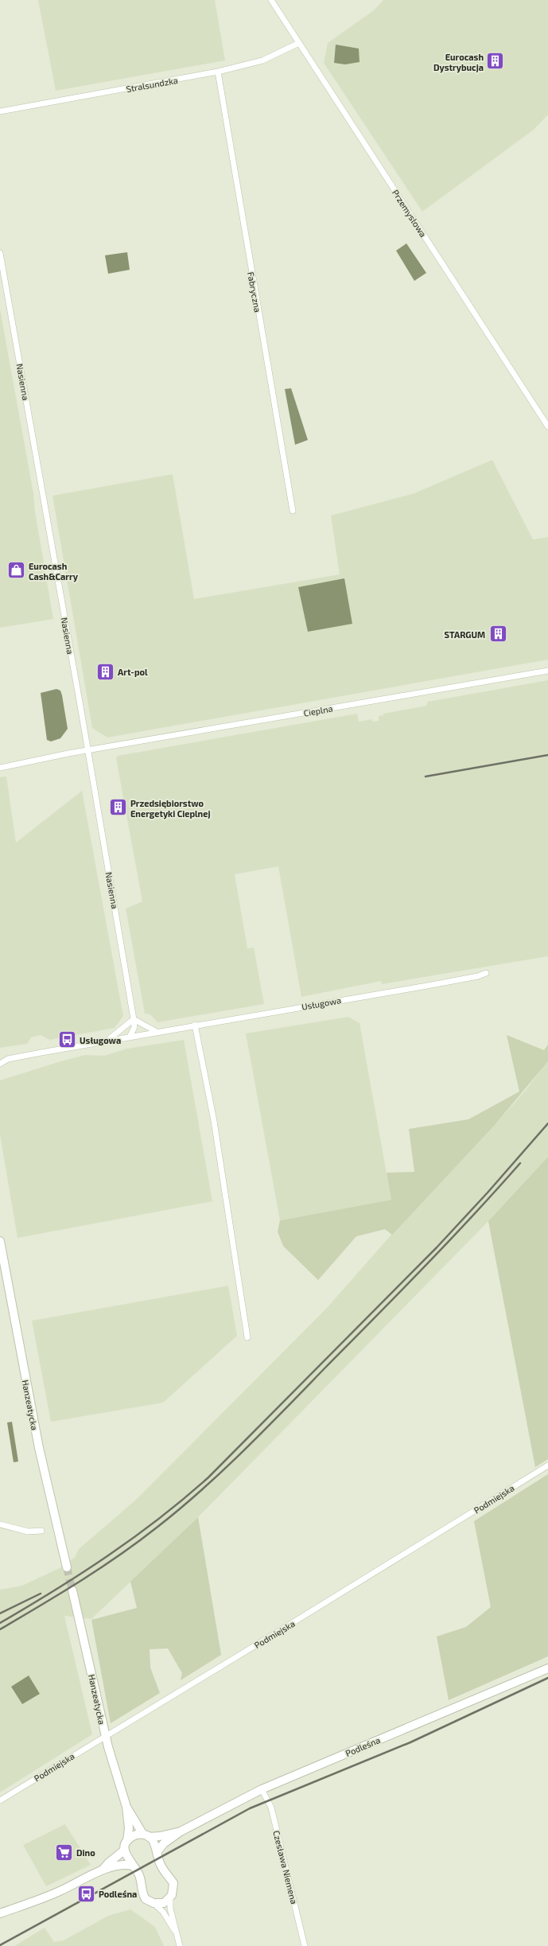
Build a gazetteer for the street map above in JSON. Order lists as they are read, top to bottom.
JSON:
{
  "streets": {
    "street": [
      "Stralsundzka",
      "Przemysłowa",
      "Fabryczna",
      "Nasienna",
      "Cieplna",
      "Usługowa",
      "Hanzeatycka",
      "Podmiejska",
      "Podleśna",
      "Czesława Niemena"
    ]
  },
  "crossings": [
    ["Stralsundzka", "Przemysłowa"],
    ["Stralsundzka", "Fabryczna"],
    ["Nasienna", "Cieplna"],
    ["Nasienna", "Usługowa"],
    ["Hanzeatycka", "Podmiejska"],
    ["Hanzeatycka", "Podleśna"],
    ["Podleśna", "Czesława Niemena"]
  ],
  "places": {
    "building": [
      "Eurocash Dystrybucja",
      "STARGUM",
      "Art-pol",
      "Przedsiębiorstwo Energetyki Cieplnej"
    ],
    "shop": ["Eurocash Cash&Carry"],
    "bus stop": ["Usługowa", "Podleśna"],
    "supermarket": ["Dino"]
  }
}
